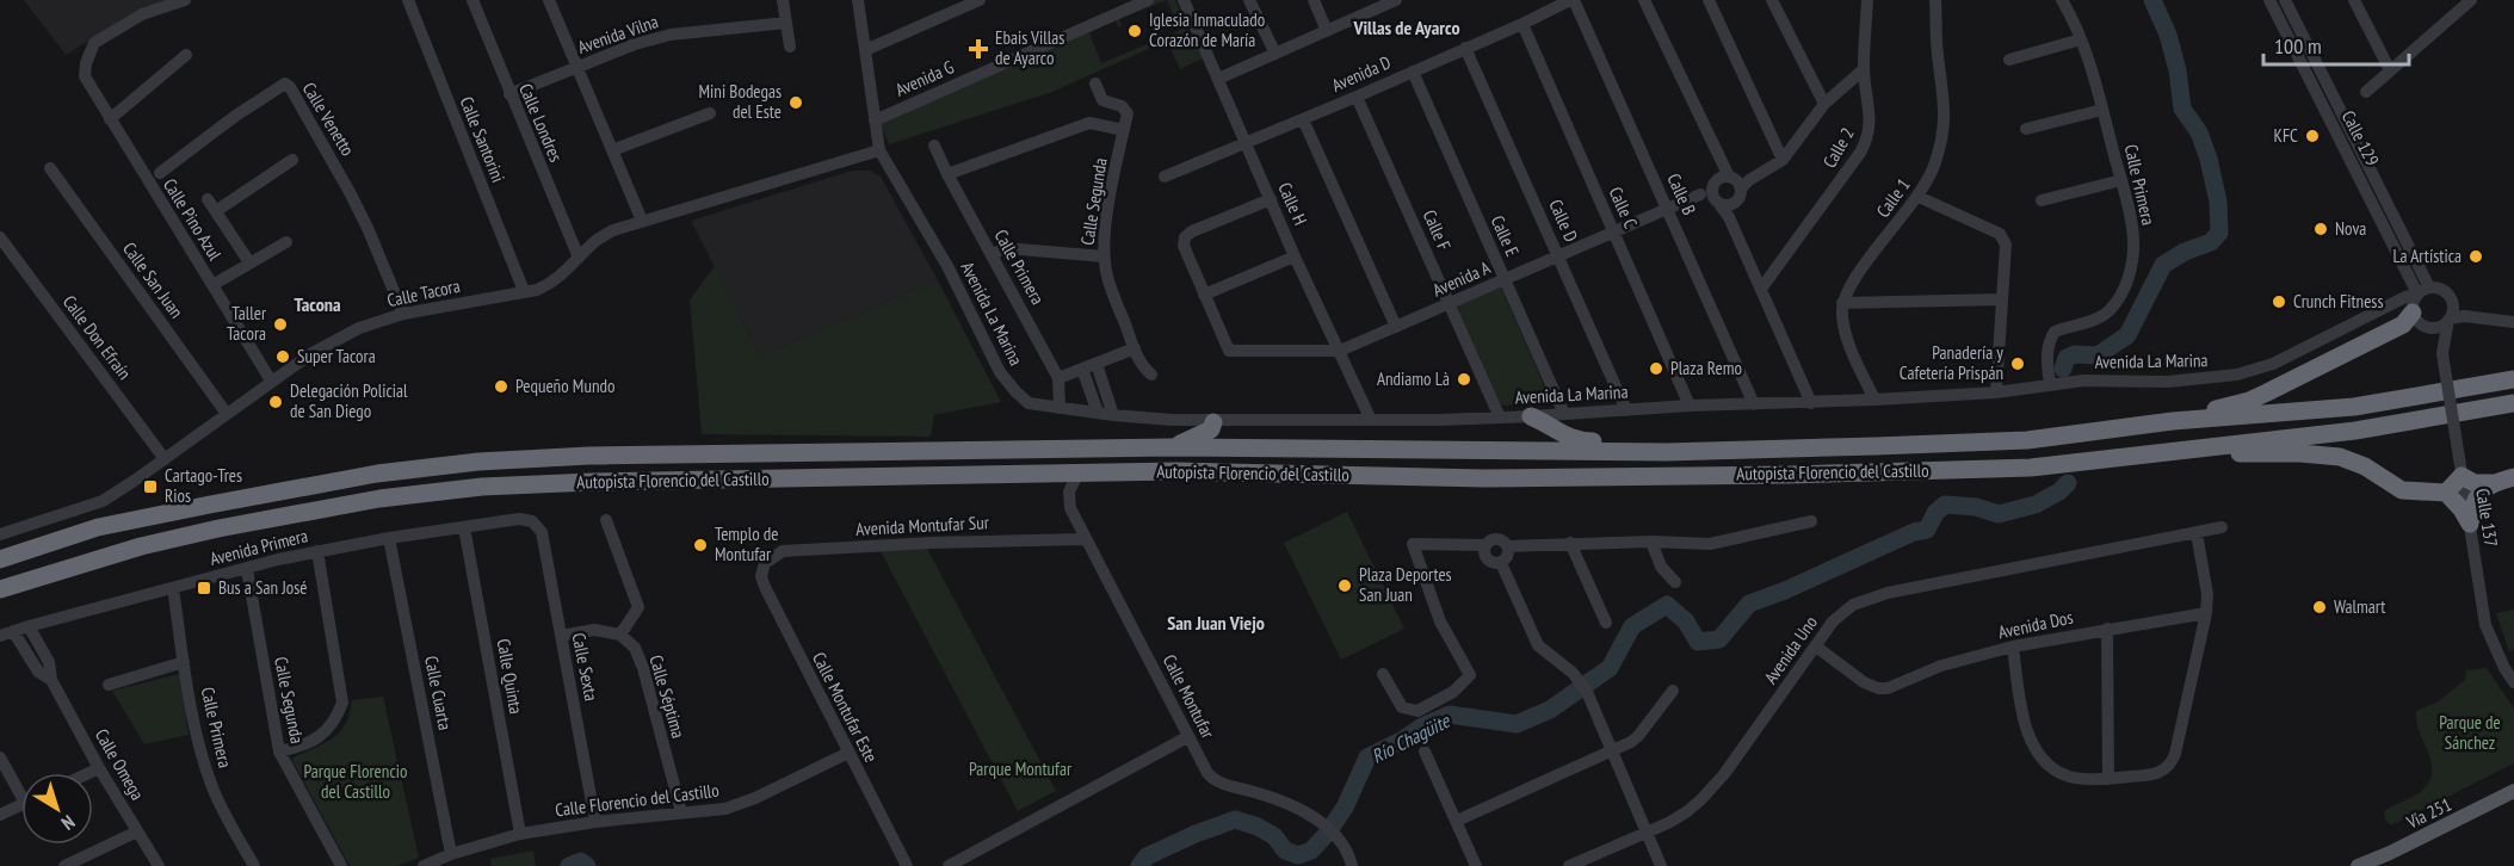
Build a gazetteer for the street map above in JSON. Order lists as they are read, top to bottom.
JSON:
{
  "streets": {
    "highway": ["Autopista Florencio del Castillo"],
    "main road": ["Vía 251"],
    "street": [
      "Avenida Vilna",
      "Avenida D",
      "Avenida G",
      "Calle Venetto",
      "Calle Londres",
      "Calle 129",
      "Calle Santorini",
      "Calle 2",
      "Calle Primera",
      "Calle B",
      "Calle 1",
      "Calle Segunda",
      "Calle H",
      "Calle C",
      "Calle Pino Azul",
      "Calle D",
      "Calle F",
      "Calle E",
      "Avenida A",
      "Calle San Juan",
      "Calle Tacora",
      "Avenida La Marina",
      "Calle Don Efraín",
      "Calle 137",
      "Avenida Montufar Sur",
      "Avenida Primera",
      "Avenida Dos",
      "Avenida Uno",
      "Calle Sexta",
      "Calle Quinta",
      "Calle Cuarta",
      "Calle Séptima",
      "Calle Montufar",
      "Calle Montufar Este",
      "Calle Omega",
      "Calle Florencio del Castillo"
    ]
  },
  "crossings": [
    ["Avenida Vilna", "Calle Londres"],
    ["Avenida D", "Calle B"],
    ["Avenida D", "Calle H"],
    ["Avenida D", "Calle C"],
    ["Avenida D", "Calle D"],
    ["Avenida D", "Calle F"],
    ["Avenida D", "Calle E"],
    ["Calle Venetto", "Calle Tacora"],
    ["Calle Londres", "Calle Tacora"],
    ["Calle 129", "Avenida La Marina"],
    ["Calle 129", "Calle 137"],
    ["Calle Santorini", "Calle Tacora"],
    ["Calle Primera", "Avenida La Marina"],
    ["Calle Primera", "Avenida Primera"],
    ["Calle B", "Avenida A"],
    ["Calle B", "Avenida La Marina"],
    ["Calle Segunda", "Avenida Primera"],
    ["Calle H", "Avenida A"],
    ["Calle H", "Avenida La Marina"],
    ["Calle C", "Avenida A"],
    ["Calle C", "Avenida La Marina"],
    ["Calle Pino Azul", "Calle Tacora"],
    ["Calle D", "Avenida A"],
    ["Calle D", "Avenida La Marina"],
    ["Calle F", "Avenida A"],
    ["Calle F", "Avenida La Marina"],
    ["Calle E", "Avenida A"],
    ["Calle E", "Avenida La Marina"],
    ["Calle San Juan", "Calle Tacora"],
    ["Calle Tacora", "Avenida La Marina"],
    ["Calle Tacora", "Calle Don Efraín"],
    ["Avenida La Marina", "Calle 137"],
    ["Autopista Florencio del Castillo", "Calle Montufar"],
    ["Avenida Montufar Sur", "Calle Montufar"],
    ["Avenida Montufar Sur", "Calle Montufar Este"],
    ["Avenida Primera", "Calle Sexta"],
    ["Avenida Primera", "Calle Quinta"],
    ["Avenida Primera", "Calle Cuarta"],
    ["Avenida Primera", "Calle Omega"],
    ["Avenida Dos", "Avenida Uno"],
    ["Calle Sexta", "Calle Florencio del Castillo"],
    ["Calle Quinta", "Calle Florencio del Castillo"],
    ["Calle Cuarta", "Calle Florencio del Castillo"],
    ["Calle Séptima", "Calle Florencio del Castillo"],
    ["Calle Montufar Este", "Calle Florencio del Castillo"]
  ],
  "districts": ["Villas de Ayarco", "Tacona", "San Juan Viejo"],
  "water": ["Río Chagüite"],
  "parks": ["Parque de Sánchez", "Parque Montufar", "Parque Florencio del Castillo"],
  "places": {
    "other": [
      "Iglesia Inmaculado Corazón de María",
      "Mini Bodegas del Este",
      "KFC",
      "Nova",
      "La Artística",
      "Crunch Fitness",
      "Taller Tacora",
      "Super Tacora",
      "Panadería y Cafetería Prispán",
      "Plaza Remo",
      "Andiamo Là",
      "Pequeño Mundo",
      "Delegación Policial de San Diego",
      "Templo de Montufar",
      "Plaza Deportes San Juan",
      "Walmart"
    ],
    "health": ["Ebais Villas de Ayarco"],
    "transit": ["Cartago-Tres Rios", "Bus a San José"]
  },
  "scale_bar": "100 m",
  "north": "bottom right"
}
